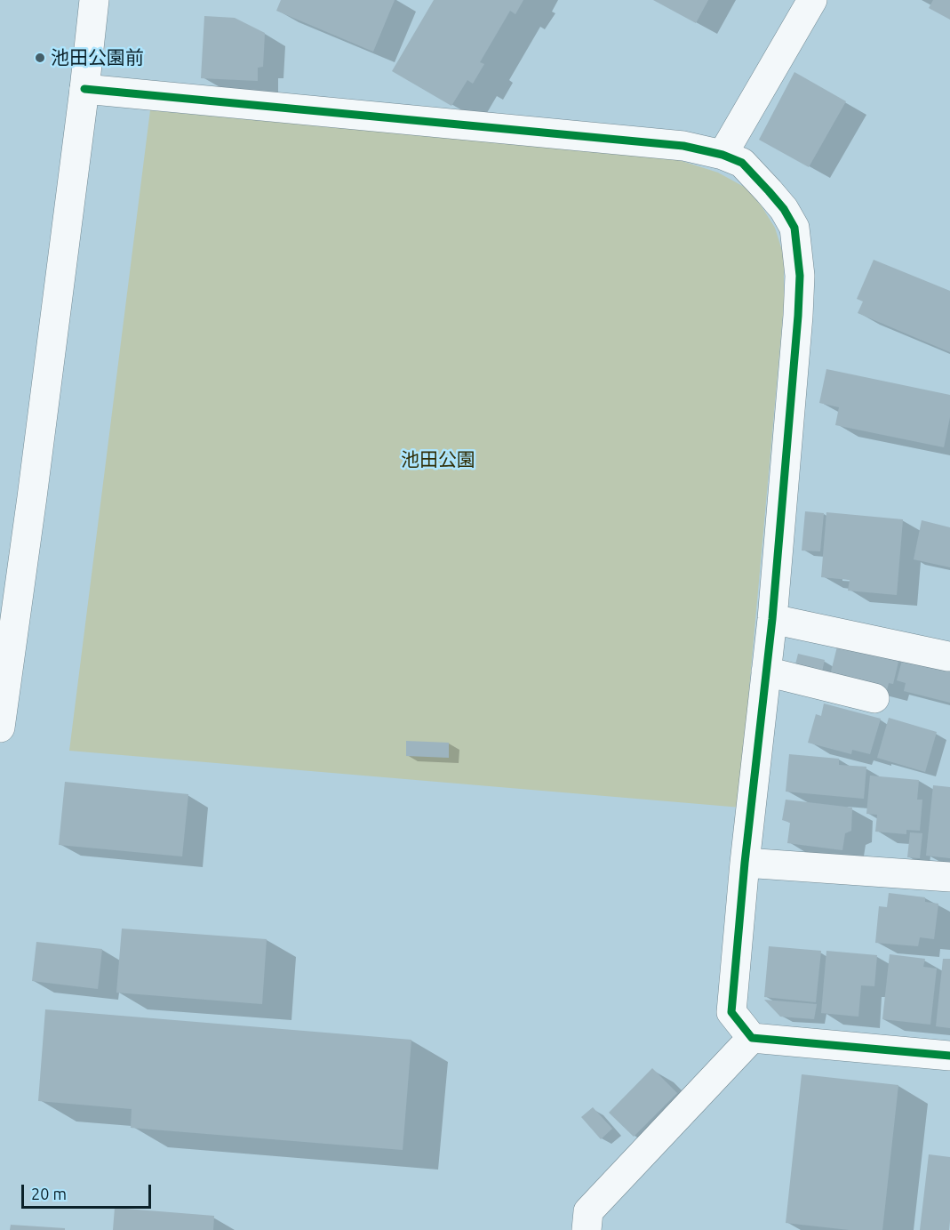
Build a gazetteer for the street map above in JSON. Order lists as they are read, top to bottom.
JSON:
{
  "parks": ["池田公園"],
  "places": ["池田公園前"],
  "scale_bar": "20 m"
}
